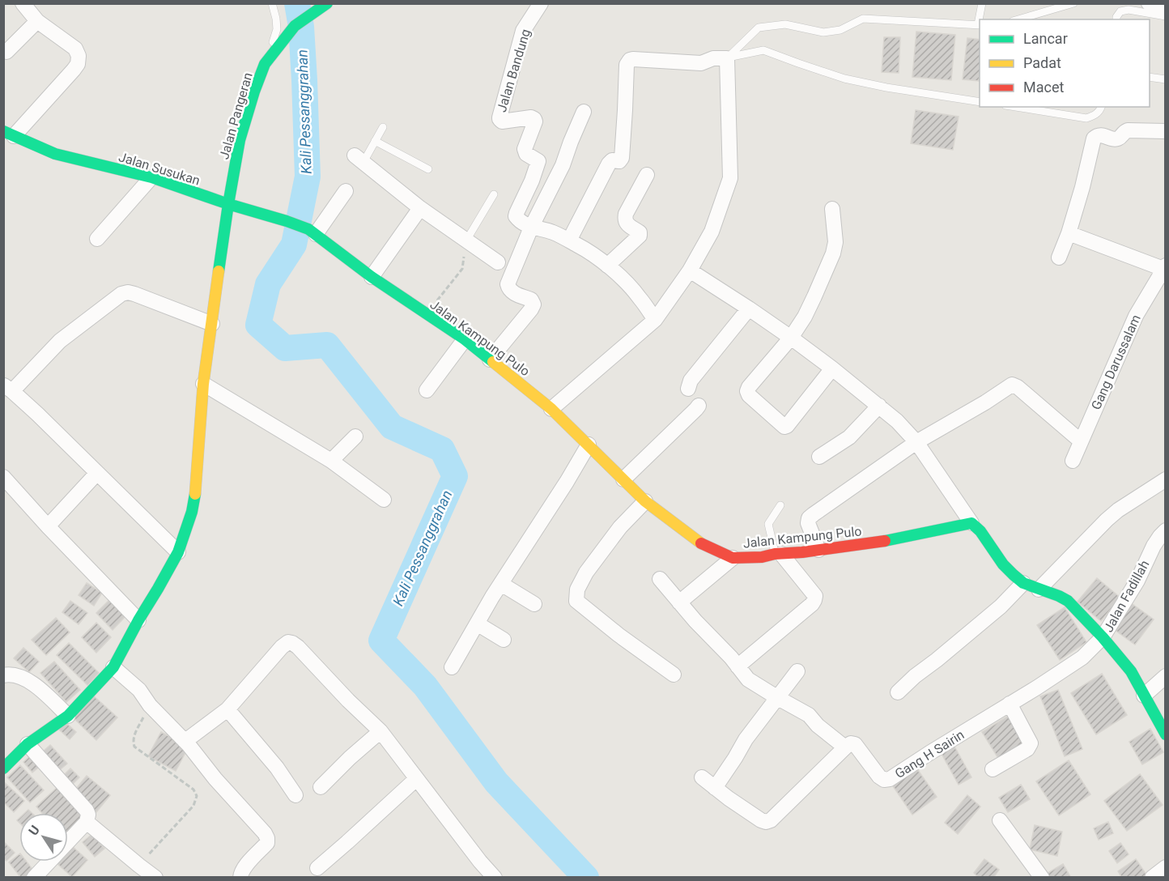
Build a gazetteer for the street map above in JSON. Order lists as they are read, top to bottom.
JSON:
{
  "streets": {
    "street": [
      "Jalan Bandung",
      "Jalan Pangeran",
      "Jalan Susukan",
      "Jalan Kampung Pulo",
      "Gang Darussalam",
      "Jalan Fadillah",
      "Gang H Sairin"
    ]
  },
  "crossings": [
    ["Jalan Pangeran", "Jalan Susukan"],
    ["Jalan Susukan", "Jalan Kampung Pulo"],
    ["Jalan Fadillah", "Gang H Sairin"]
  ],
  "water": ["Kali Pessanggrahan"],
  "legend": ["Lancar", "Padat", "Macet"],
  "north": "top left"
}
